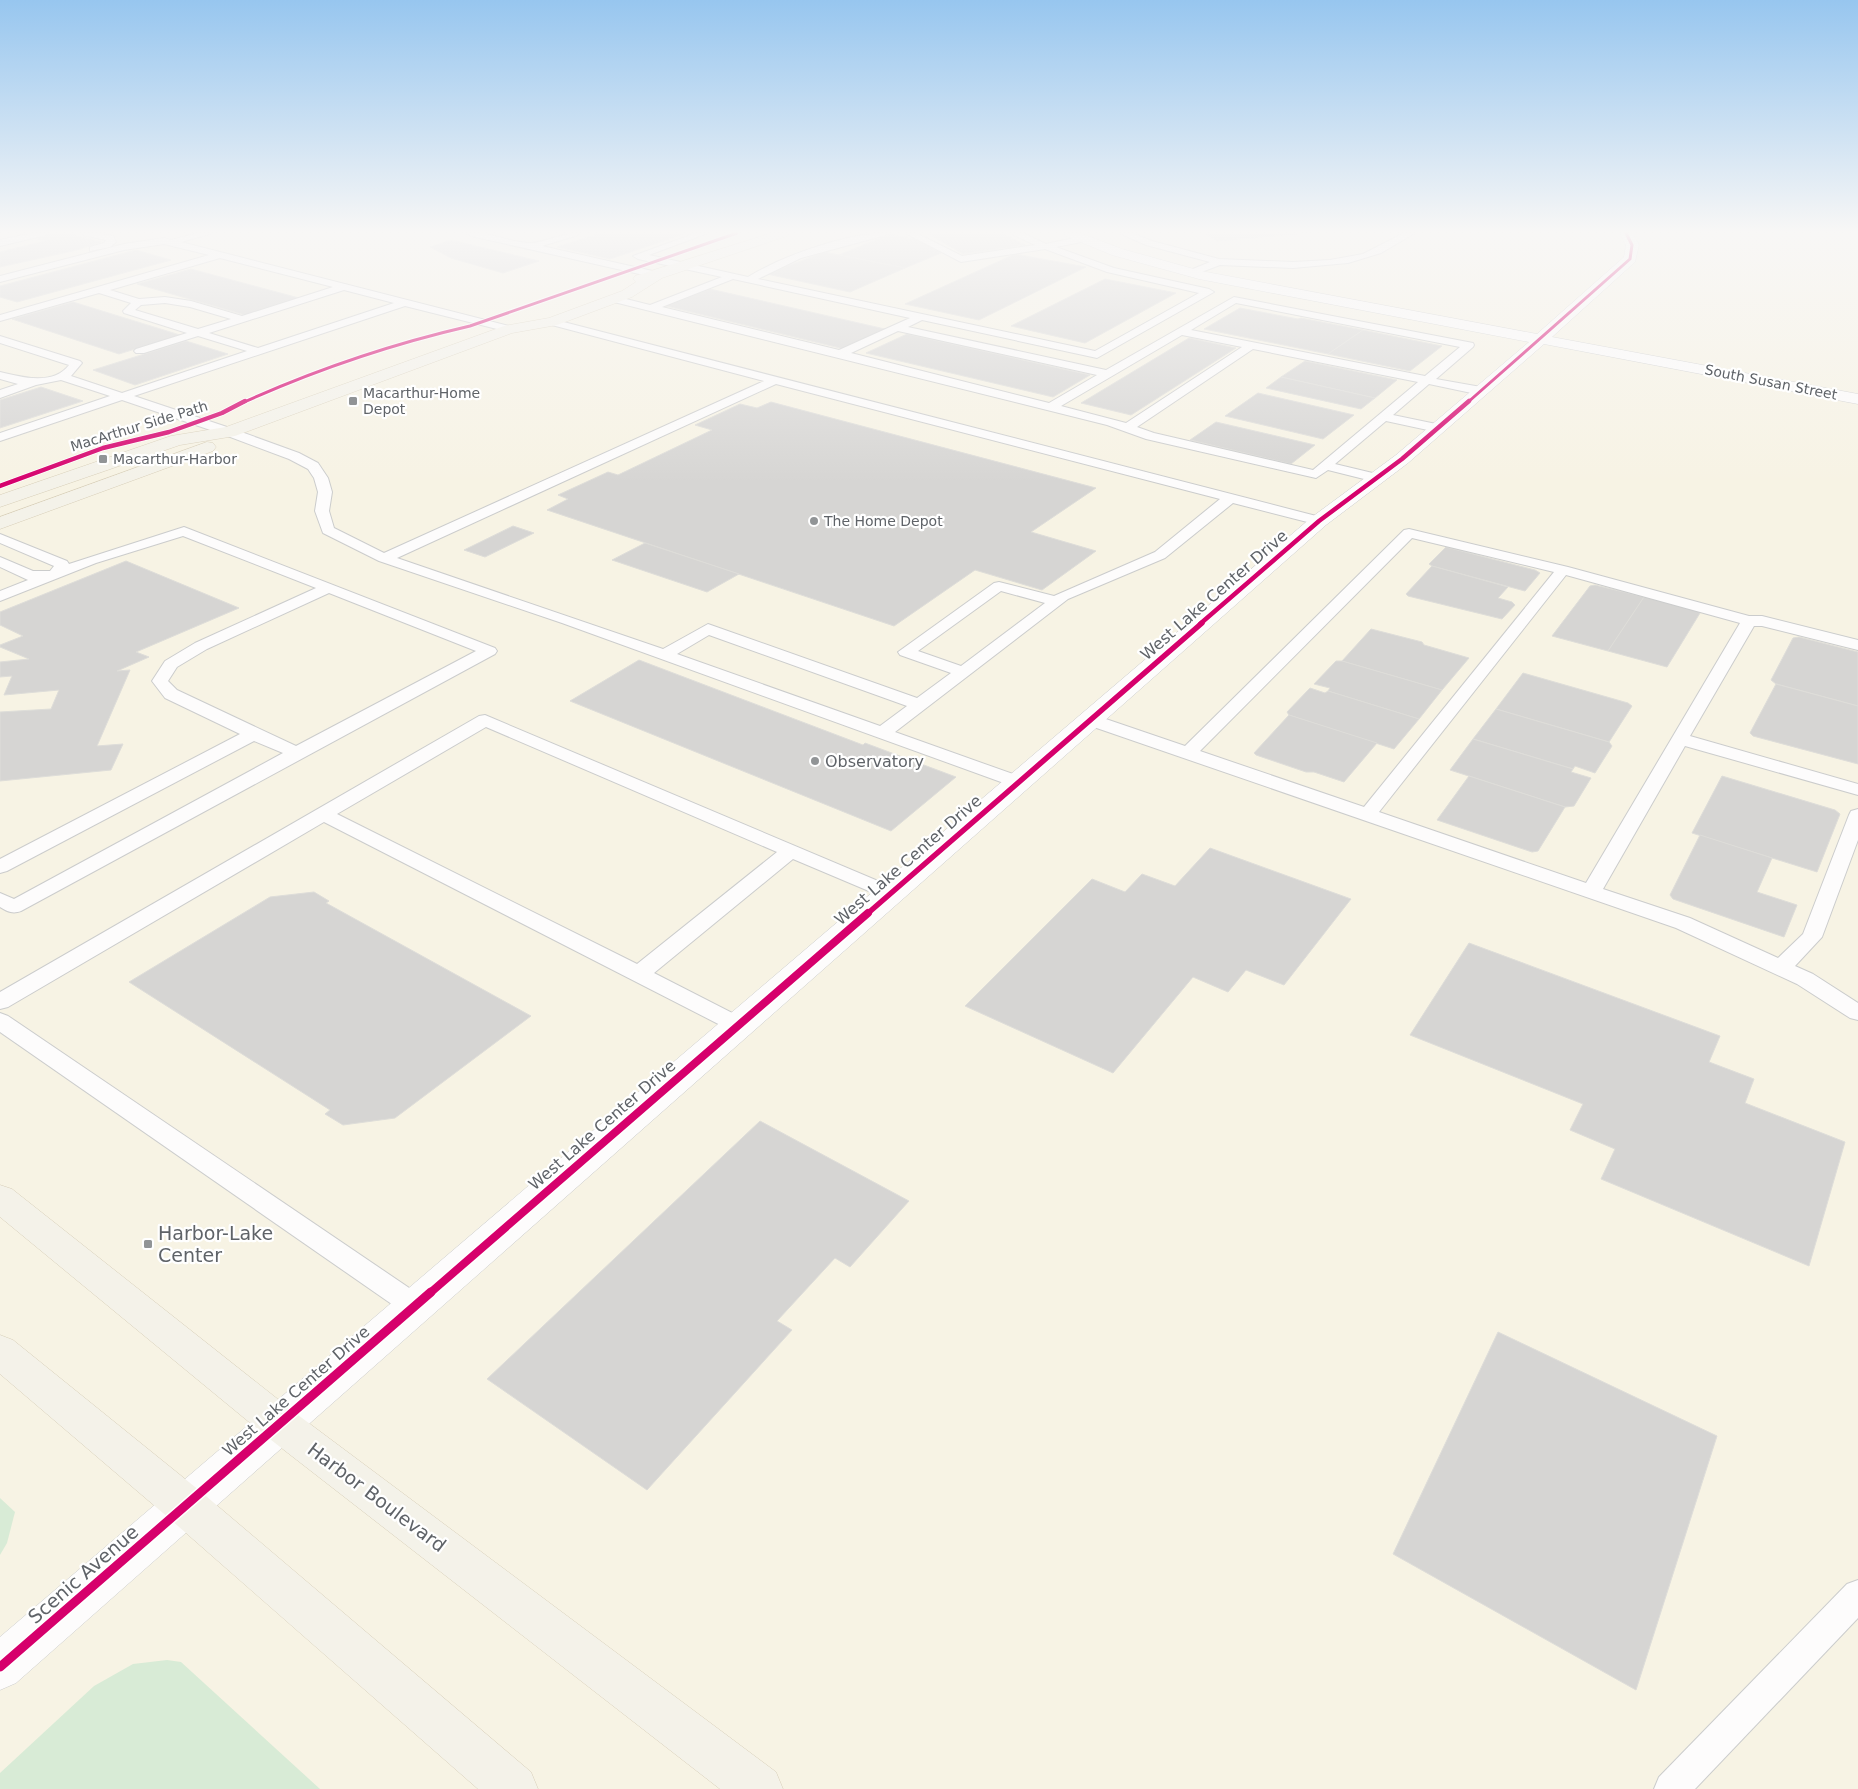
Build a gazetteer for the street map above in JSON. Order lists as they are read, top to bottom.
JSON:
{
  "streets": {
    "main road": ["Harbor Boulevard"],
    "street": ["South Susan Street", "West Lake Center Drive", "Scenic Avenue"],
    "cycle path": ["MacArthur Side Path"]
  },
  "crossings": [
    ["South Susan Street", "West Lake Center Drive"],
    ["West Lake Center Drive", "Harbor Boulevard"],
    ["West Lake Center Drive", "Scenic Avenue"]
  ],
  "places": {
    "transit": ["Macarthur-Home Depot", "Macarthur-Harbor", "Harbor-Lake Center"],
    "other": ["The Home Depot", "Observatory"]
  }
}
